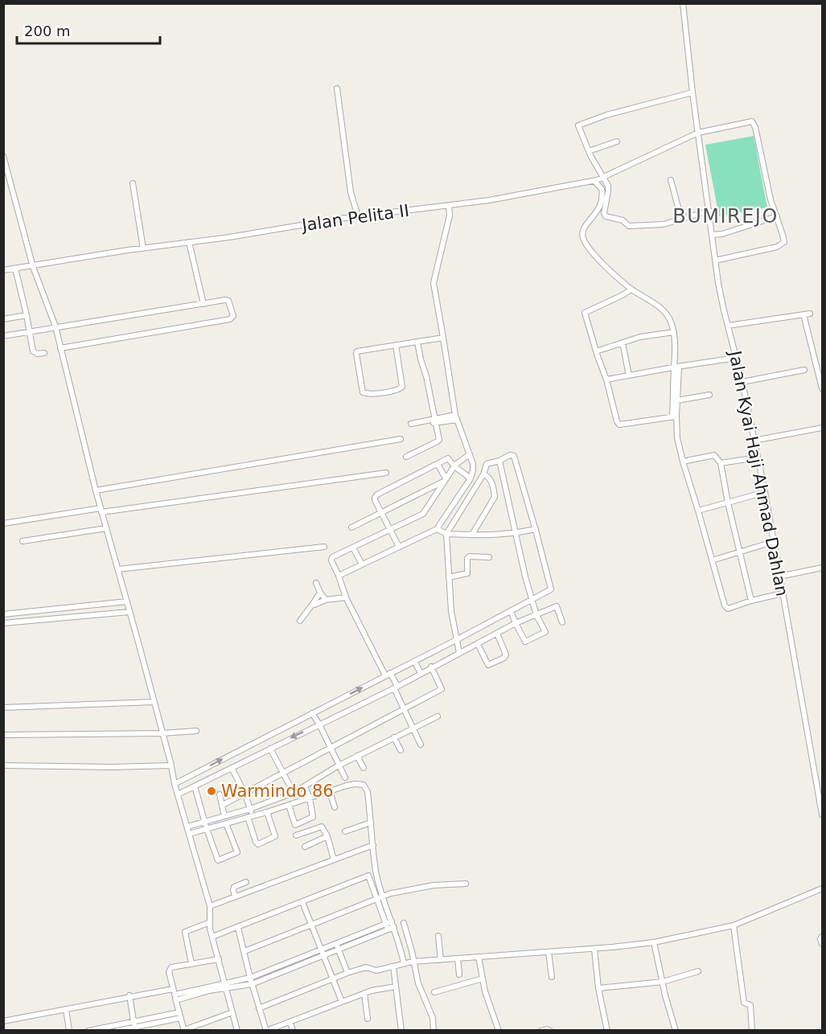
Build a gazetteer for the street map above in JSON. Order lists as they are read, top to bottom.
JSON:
{
  "streets": {
    "street": ["Jalan Pelita II", "Jalan Kyai Haji Ahmad Dahlan"]
  },
  "crossings": [
    ["Jalan Pelita II", "Jalan Kyai Haji Ahmad Dahlan"]
  ],
  "districts": ["BUMIREJO"],
  "places": ["Warmindo 86"],
  "scale_bar": "200 m"
}
